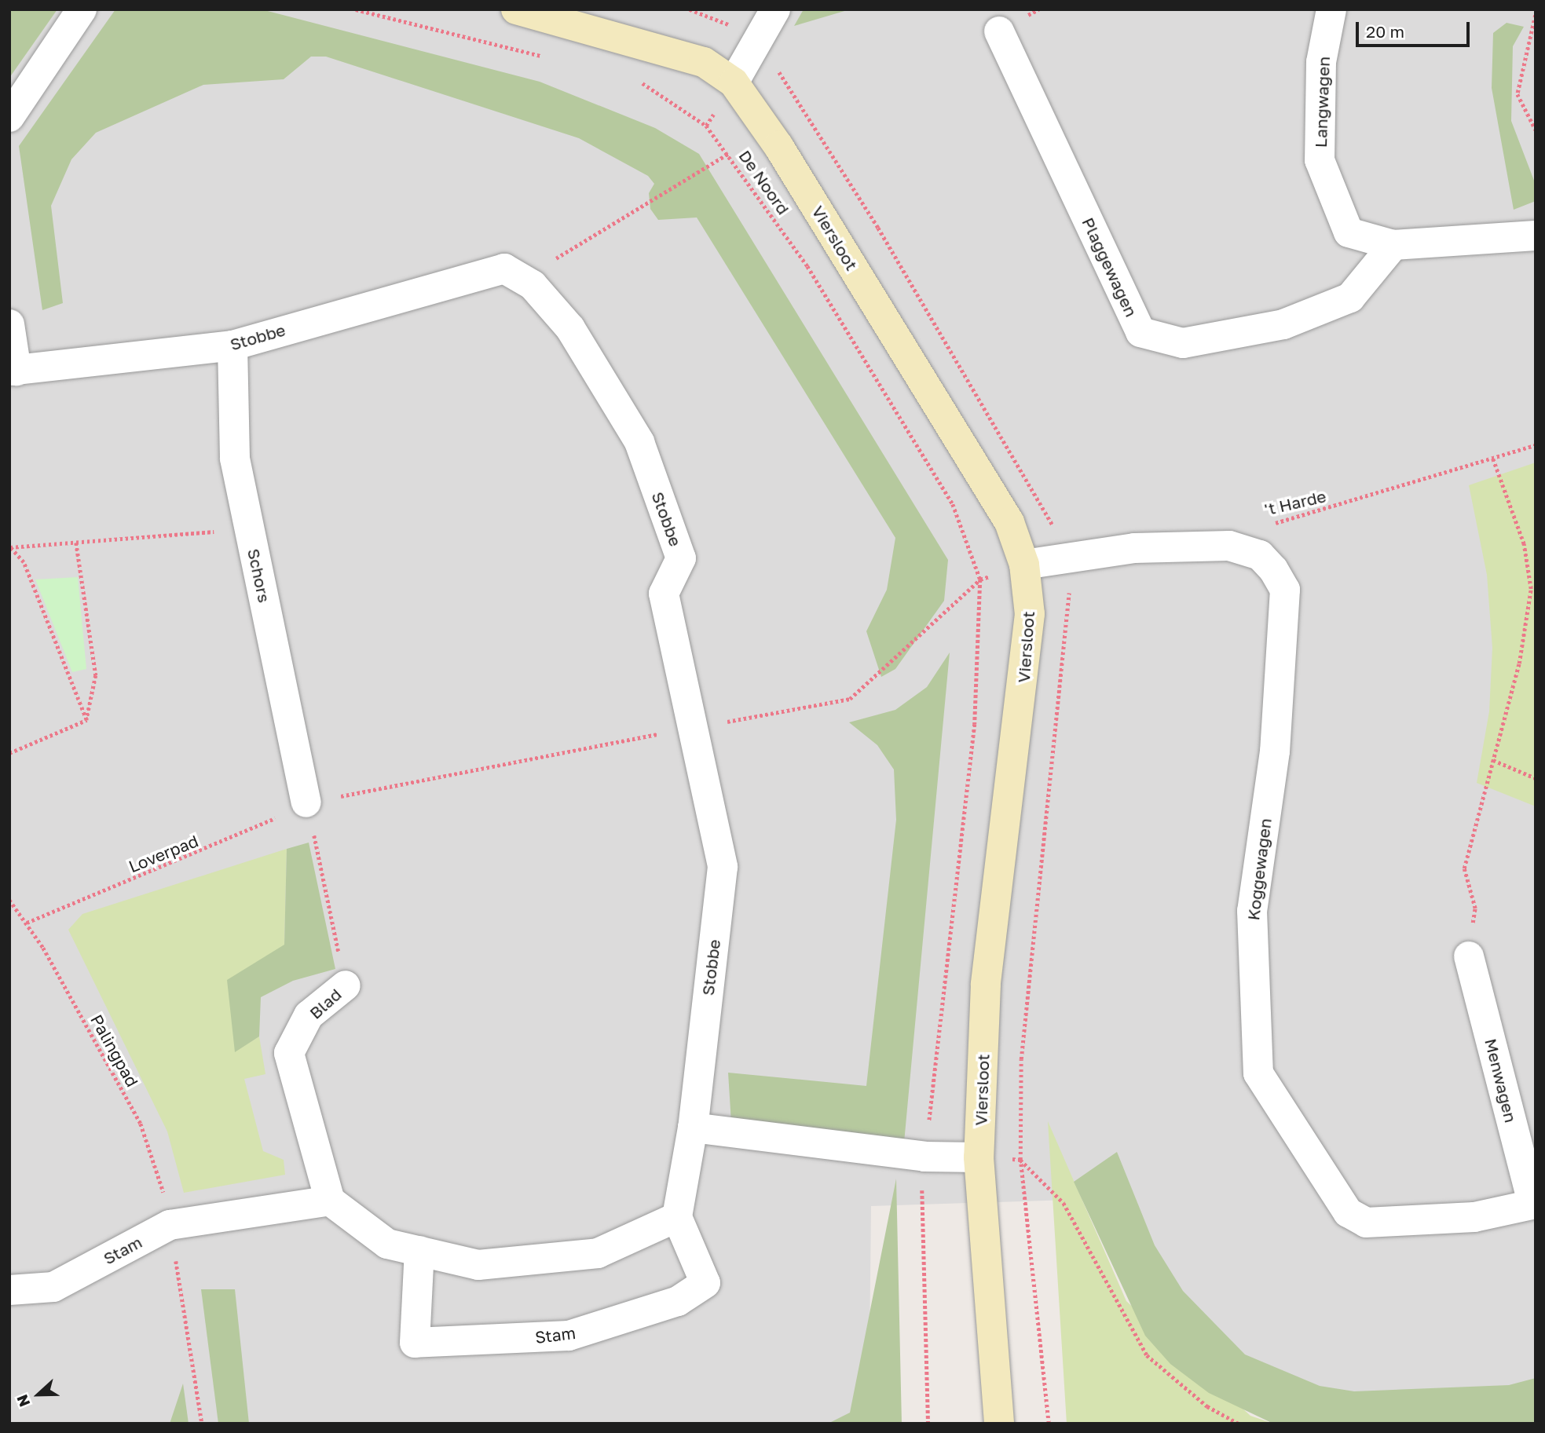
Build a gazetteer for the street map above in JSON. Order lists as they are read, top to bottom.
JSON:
{
  "streets": {
    "street": [
      "Langwagen",
      "Viersloot",
      "Plaggewagen",
      "Stobbe",
      "Schors",
      "Koggewagen",
      "Blad",
      "Menwagen",
      "Stam"
    ],
    "path": [
      "De Noord",
      "'t Harde",
      "Loverpad",
      "Palingpad"
    ]
  },
  "crossings": [
    ["Langwagen", "Plaggewagen"],
    ["Viersloot", "Koggewagen"],
    ["Stobbe", "Schors"],
    ["Schors", "Loverpad"],
    ["Schors", "Blad"],
    ["Loverpad", "Blad"],
    ["Loverpad", "Palingpad"],
    ["Koggewagen", "Menwagen"],
    ["Blad", "Stam"],
    ["Palingpad", "Stam"]
  ],
  "scale_bar": "20 m",
  "north": "left"
}
